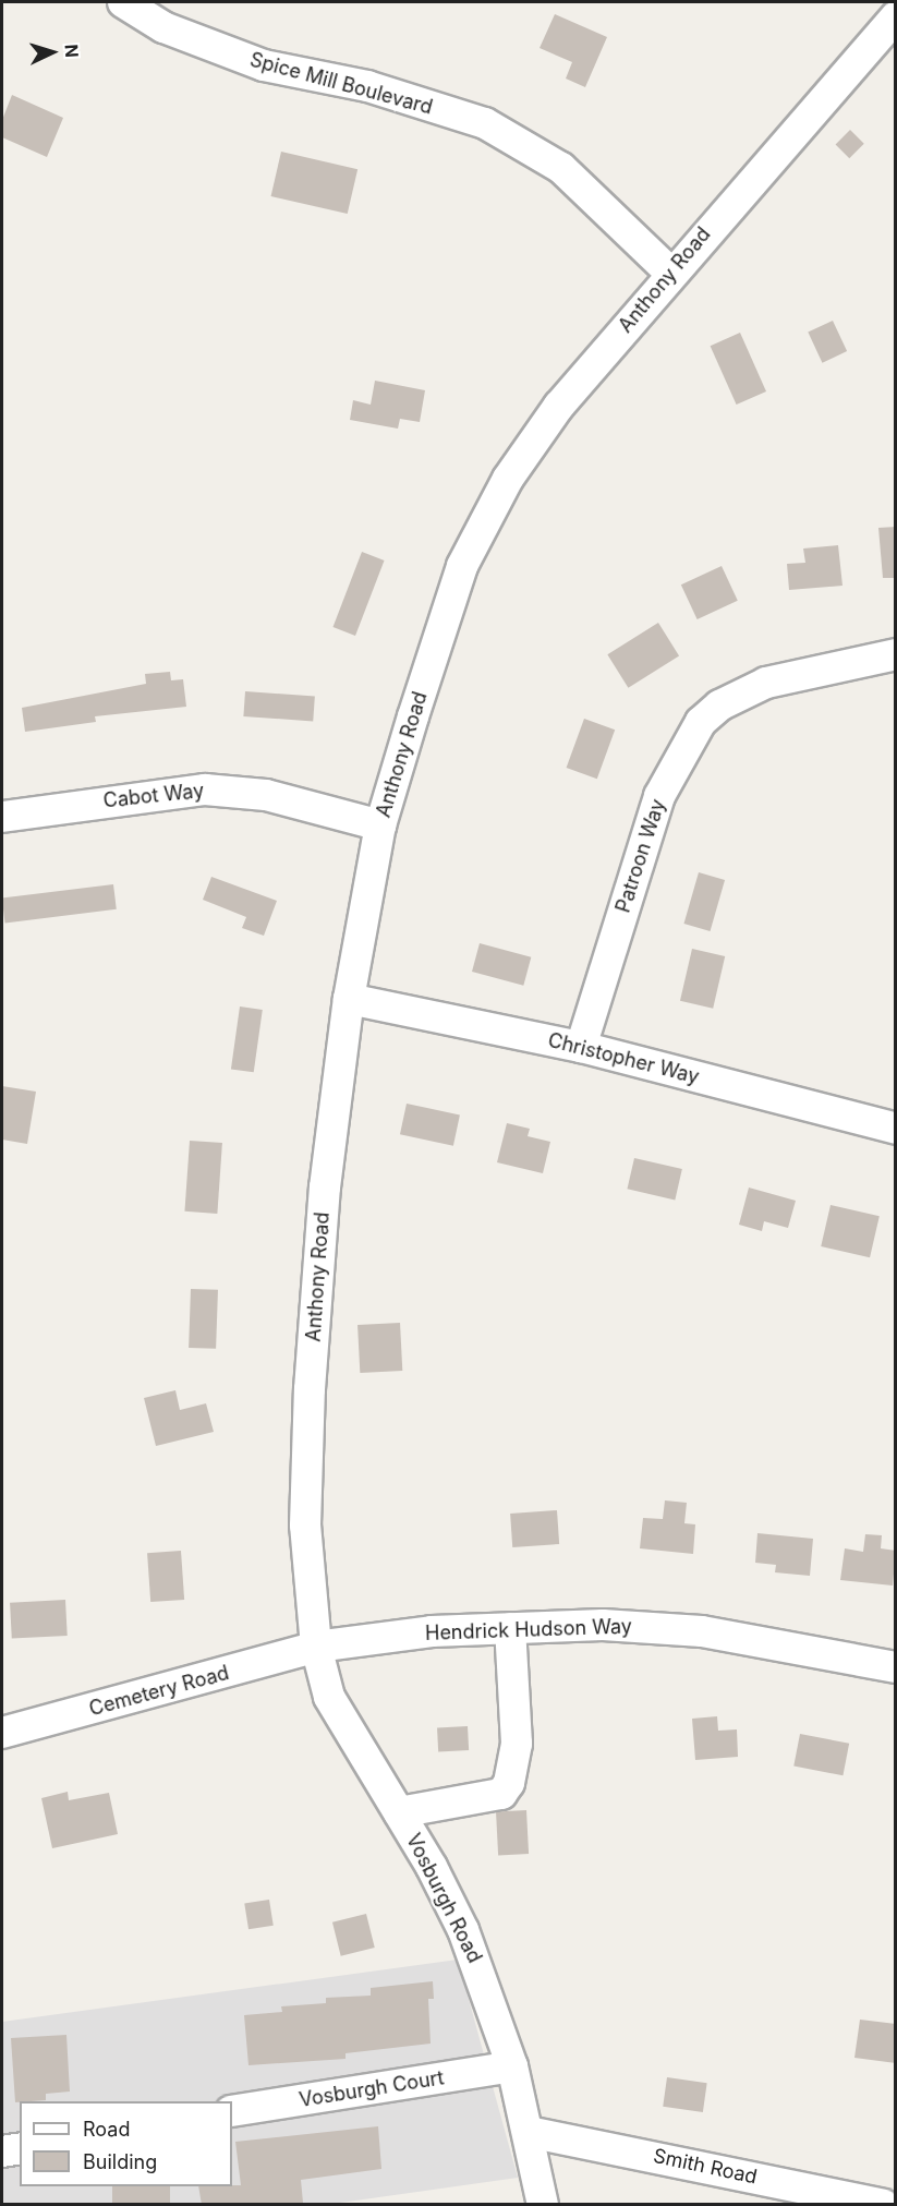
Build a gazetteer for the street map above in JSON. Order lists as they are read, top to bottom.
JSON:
{
  "streets": {
    "street": [
      "Spice Mill Boulevard",
      "Anthony Road",
      "Cabot Way",
      "Patroon Way",
      "Christopher Way",
      "Hendrick Hudson Way",
      "Cemetery Road",
      "Vosburgh Road",
      "Vosburgh Court",
      "Smith Road"
    ]
  },
  "crossings": [
    ["Spice Mill Boulevard", "Anthony Road"],
    ["Anthony Road", "Cabot Way"],
    ["Anthony Road", "Christopher Way"],
    ["Anthony Road", "Hendrick Hudson Way"],
    ["Anthony Road", "Cemetery Road"],
    ["Anthony Road", "Vosburgh Road"],
    ["Patroon Way", "Christopher Way"],
    ["Hendrick Hudson Way", "Cemetery Road"],
    ["Hendrick Hudson Way", "Vosburgh Road"],
    ["Cemetery Road", "Vosburgh Road"],
    ["Vosburgh Road", "Vosburgh Court"],
    ["Vosburgh Road", "Smith Road"]
  ],
  "legend": ["Road", "Building"],
  "north": "right"
}
